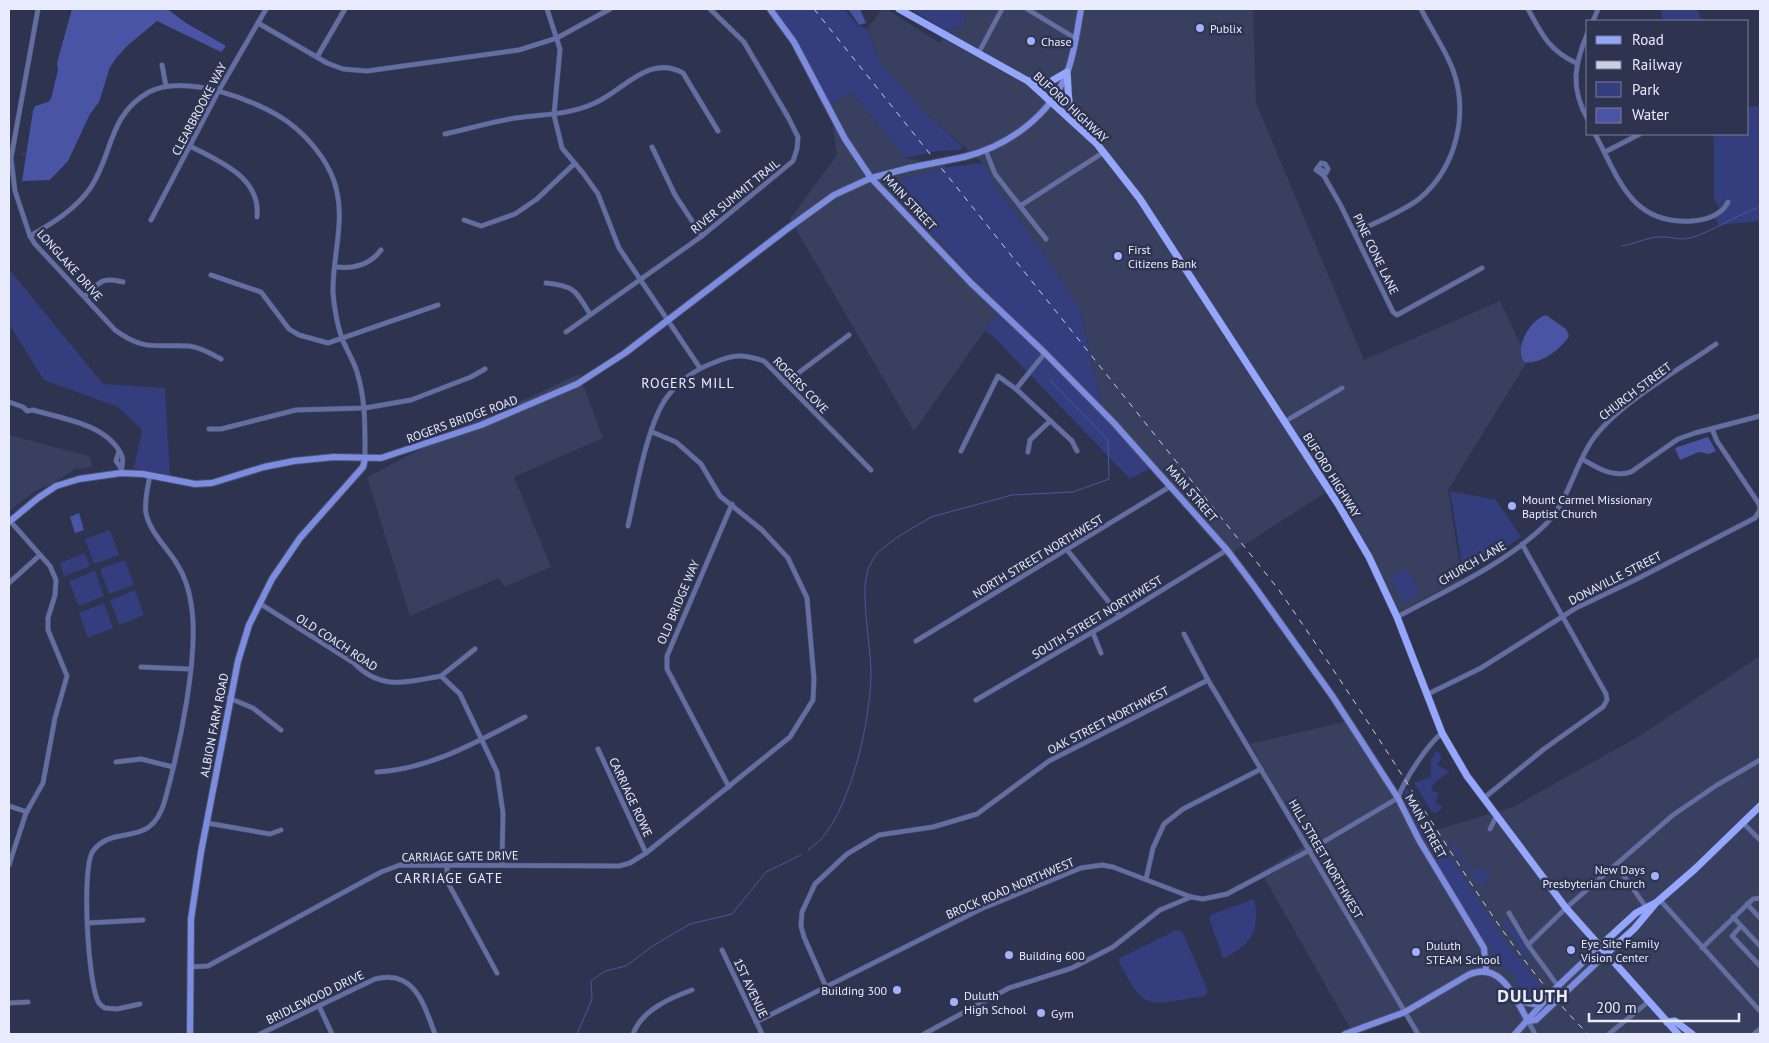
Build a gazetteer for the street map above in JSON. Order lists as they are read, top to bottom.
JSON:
{
  "streets": {
    "main road": ["BUFORD HIGHWAY"],
    "street": [
      "CLEARBROOKE WAY",
      "RIVER SUMMIT TRAIL",
      "MAIN STREET",
      "PINE CONE LANE",
      "LONGLAKE DRIVE",
      "ROGERS COVE",
      "CHURCH STREET",
      "ROGERS BRIDGE ROAD",
      "NORTH STREET NORTHWEST",
      "CHURCH LANE",
      "DONAVILLE STREET",
      "OLD BRIDGE WAY",
      "SOUTH STREET NORTHWEST",
      "OLD COACH ROAD",
      "OAK STREET NORTHWEST",
      "ALBION FARM ROAD",
      "CARRIAGE ROWE",
      "CARRIAGE GATE DRIVE",
      "HILL STREET NORTHWEST",
      "BROCK ROAD NORTHWEST",
      "1ST AVENUE",
      "BRIDLEWOOD DRIVE"
    ]
  },
  "crossings": [
    ["BUFORD HIGHWAY", "ROGERS BRIDGE ROAD"],
    ["BUFORD HIGHWAY", "CHURCH LANE"],
    ["BUFORD HIGHWAY", "DONAVILLE STREET"],
    ["MAIN STREET", "ROGERS BRIDGE ROAD"],
    ["MAIN STREET", "NORTH STREET NORTHWEST"],
    ["MAIN STREET", "SOUTH STREET NORTHWEST"],
    ["MAIN STREET", "BROCK ROAD NORTHWEST"],
    ["ROGERS COVE", "CARRIAGE GATE DRIVE"],
    ["CHURCH STREET", "CHURCH LANE"],
    ["ROGERS BRIDGE ROAD", "ALBION FARM ROAD"],
    ["OLD BRIDGE WAY", "CARRIAGE GATE DRIVE"],
    ["OLD COACH ROAD", "ALBION FARM ROAD"],
    ["OAK STREET NORTHWEST", "HILL STREET NORTHWEST"],
    ["OAK STREET NORTHWEST", "BROCK ROAD NORTHWEST"],
    ["ALBION FARM ROAD", "CARRIAGE GATE DRIVE"],
    ["CARRIAGE ROWE", "CARRIAGE GATE DRIVE"],
    ["HILL STREET NORTHWEST", "BROCK ROAD NORTHWEST"],
    ["BROCK ROAD NORTHWEST", "1ST AVENUE"]
  ],
  "districts": ["ROGERS MILL", "CARRIAGE GATE", "DULUTH"],
  "places": [
    "Publix",
    "Chase",
    "First Citizens Bank",
    "Mount Carmel Missionary Baptist Church",
    "New Days Presbyterian Church",
    "Eye Site Family Vision Center",
    "Duluth STEAM School",
    "Building 600",
    "Building 300",
    "Duluth High School",
    "Gym"
  ],
  "legend": [
    "Road",
    "Railway",
    "Park",
    "Water"
  ],
  "scale_bar": "200 m"
}
